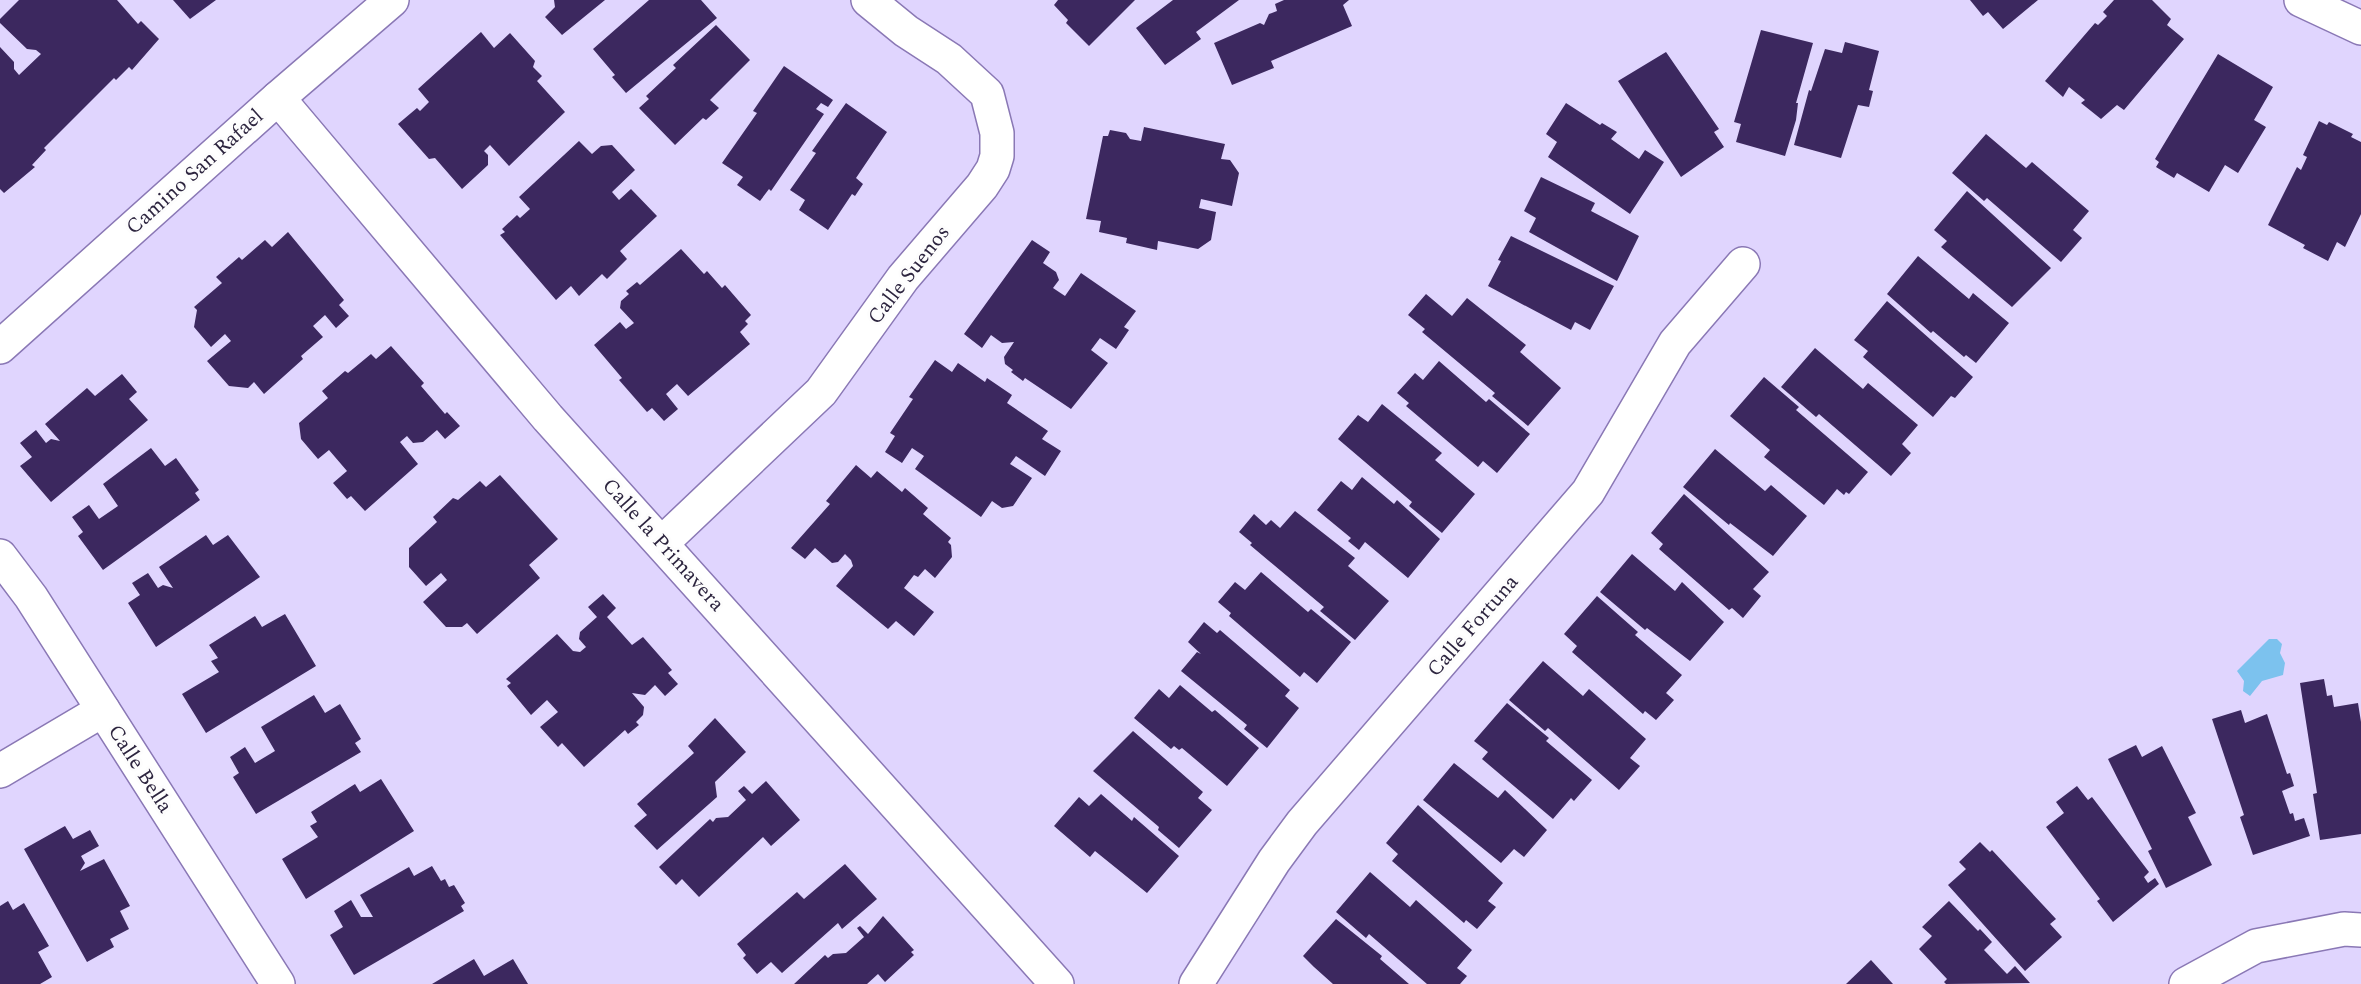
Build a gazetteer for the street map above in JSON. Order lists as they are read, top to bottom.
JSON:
{
  "streets": {
    "street": [
      "Camino San Rafael",
      "Calle Suenos",
      "Calle la Primavera",
      "Calle Fortuna",
      "Calle Bella"
    ]
  },
  "crossings": [
    ["Camino San Rafael", "Calle la Primavera"],
    ["Calle Suenos", "Calle la Primavera"]
  ]
}
